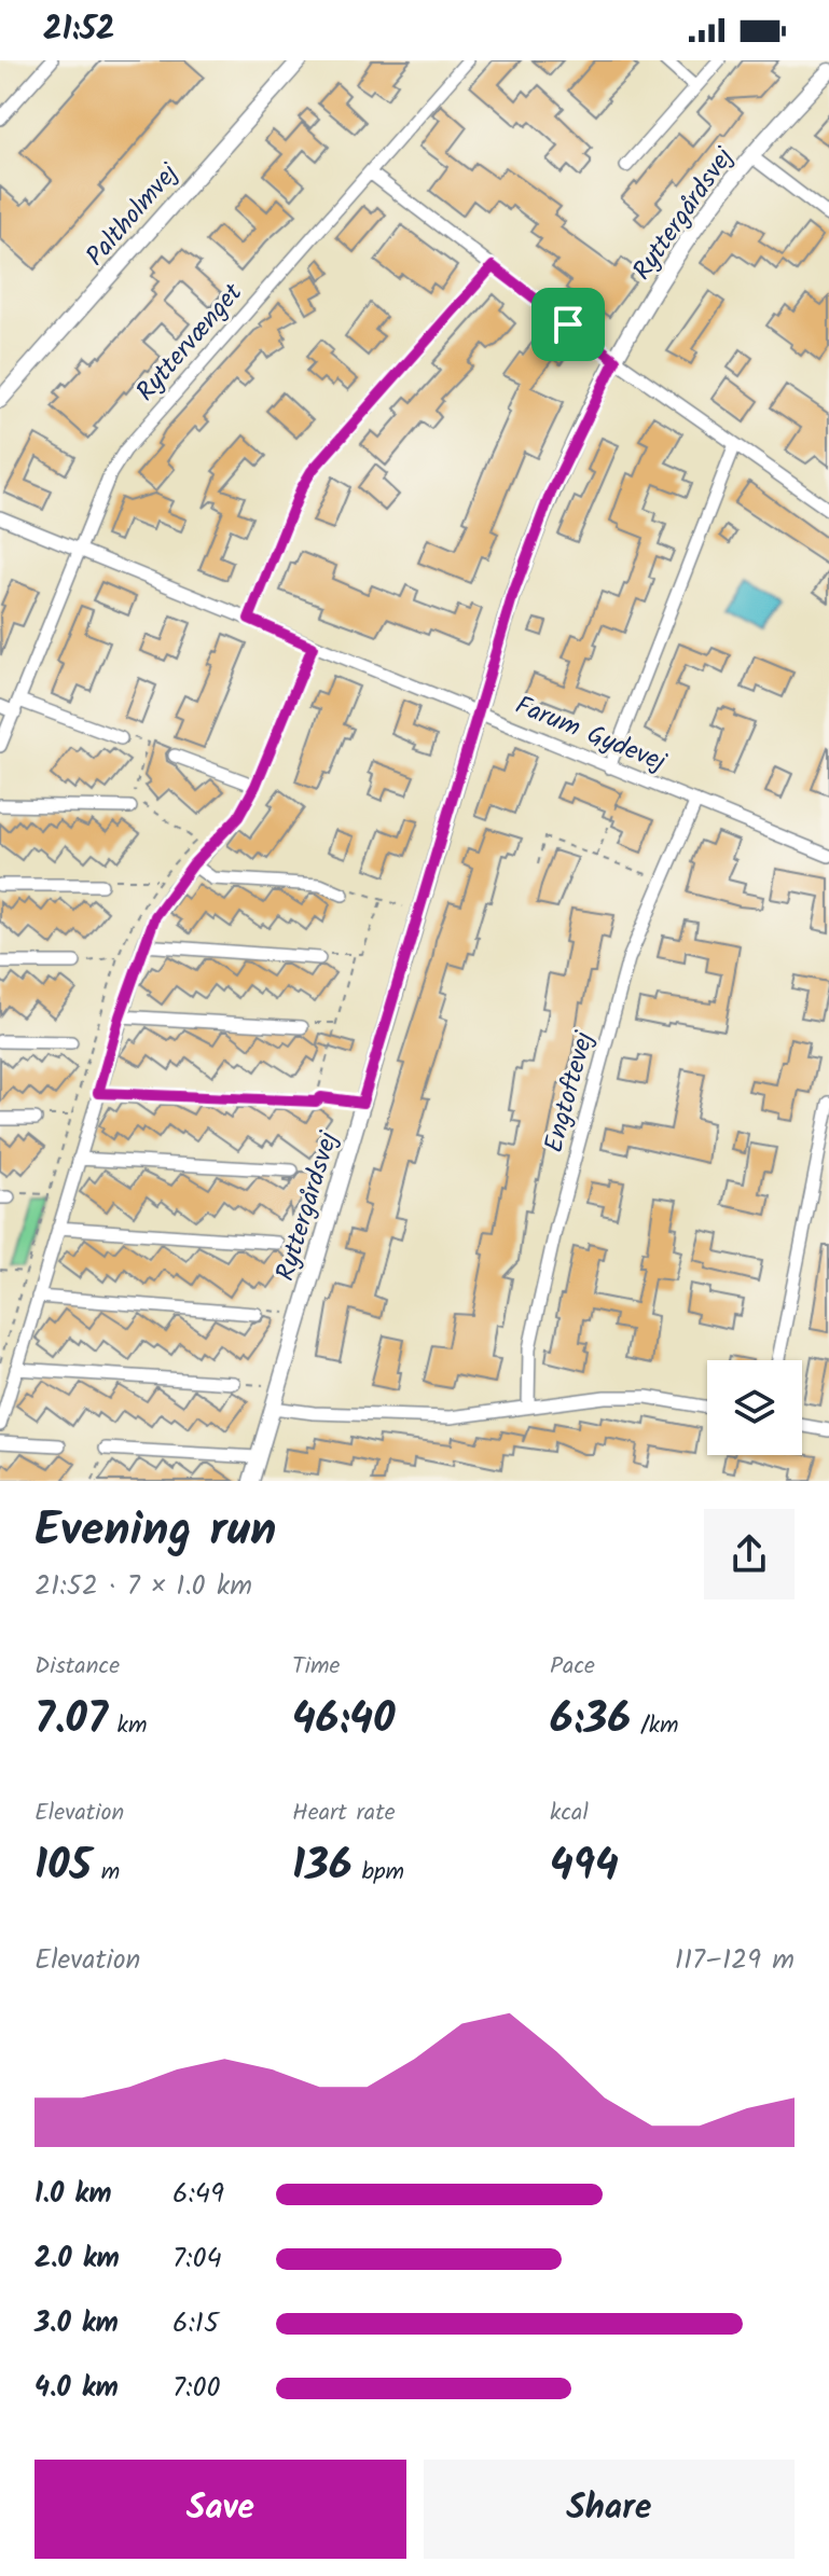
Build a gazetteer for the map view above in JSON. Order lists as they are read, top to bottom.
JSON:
{
  "streets": {
    "street": [
      "Ryttergårdsvej",
      "Paltholmvej",
      "Ryttervænget",
      "Farum Gydevej",
      "Engtoftevej"
    ]
  },
  "crossings": [
    ["Ryttergårdsvej", "Farum Gydevej"],
    ["Ryttervænget", "Farum Gydevej"],
    ["Farum Gydevej", "Engtoftevej"]
  ],
  "page": {
    "status": "21:52",
    "heading": ["Evening run", "21:52 · 7 × 1.0 km"],
    "stats": [
      ["Distance", "7.07 km"],
      ["Time", "46:40"],
      ["Pace", "6:36 /km"],
      ["Elevation", "105 m"],
      ["Heart rate", "136 bpm"],
      ["kcal", "494"]
    ],
    "chart": ["Elevation", "117–129 m"],
    "list": [
      {
        "name": "1.0 km",
        "note": "6:49"
      },
      {
        "name": "2.0 km",
        "note": "7:04"
      },
      {
        "name": "3.0 km",
        "note": "6:15"
      },
      {
        "name": "4.0 km",
        "note": "7:00"
      }
    ],
    "buttons": ["Save", "Share"]
  }
}
